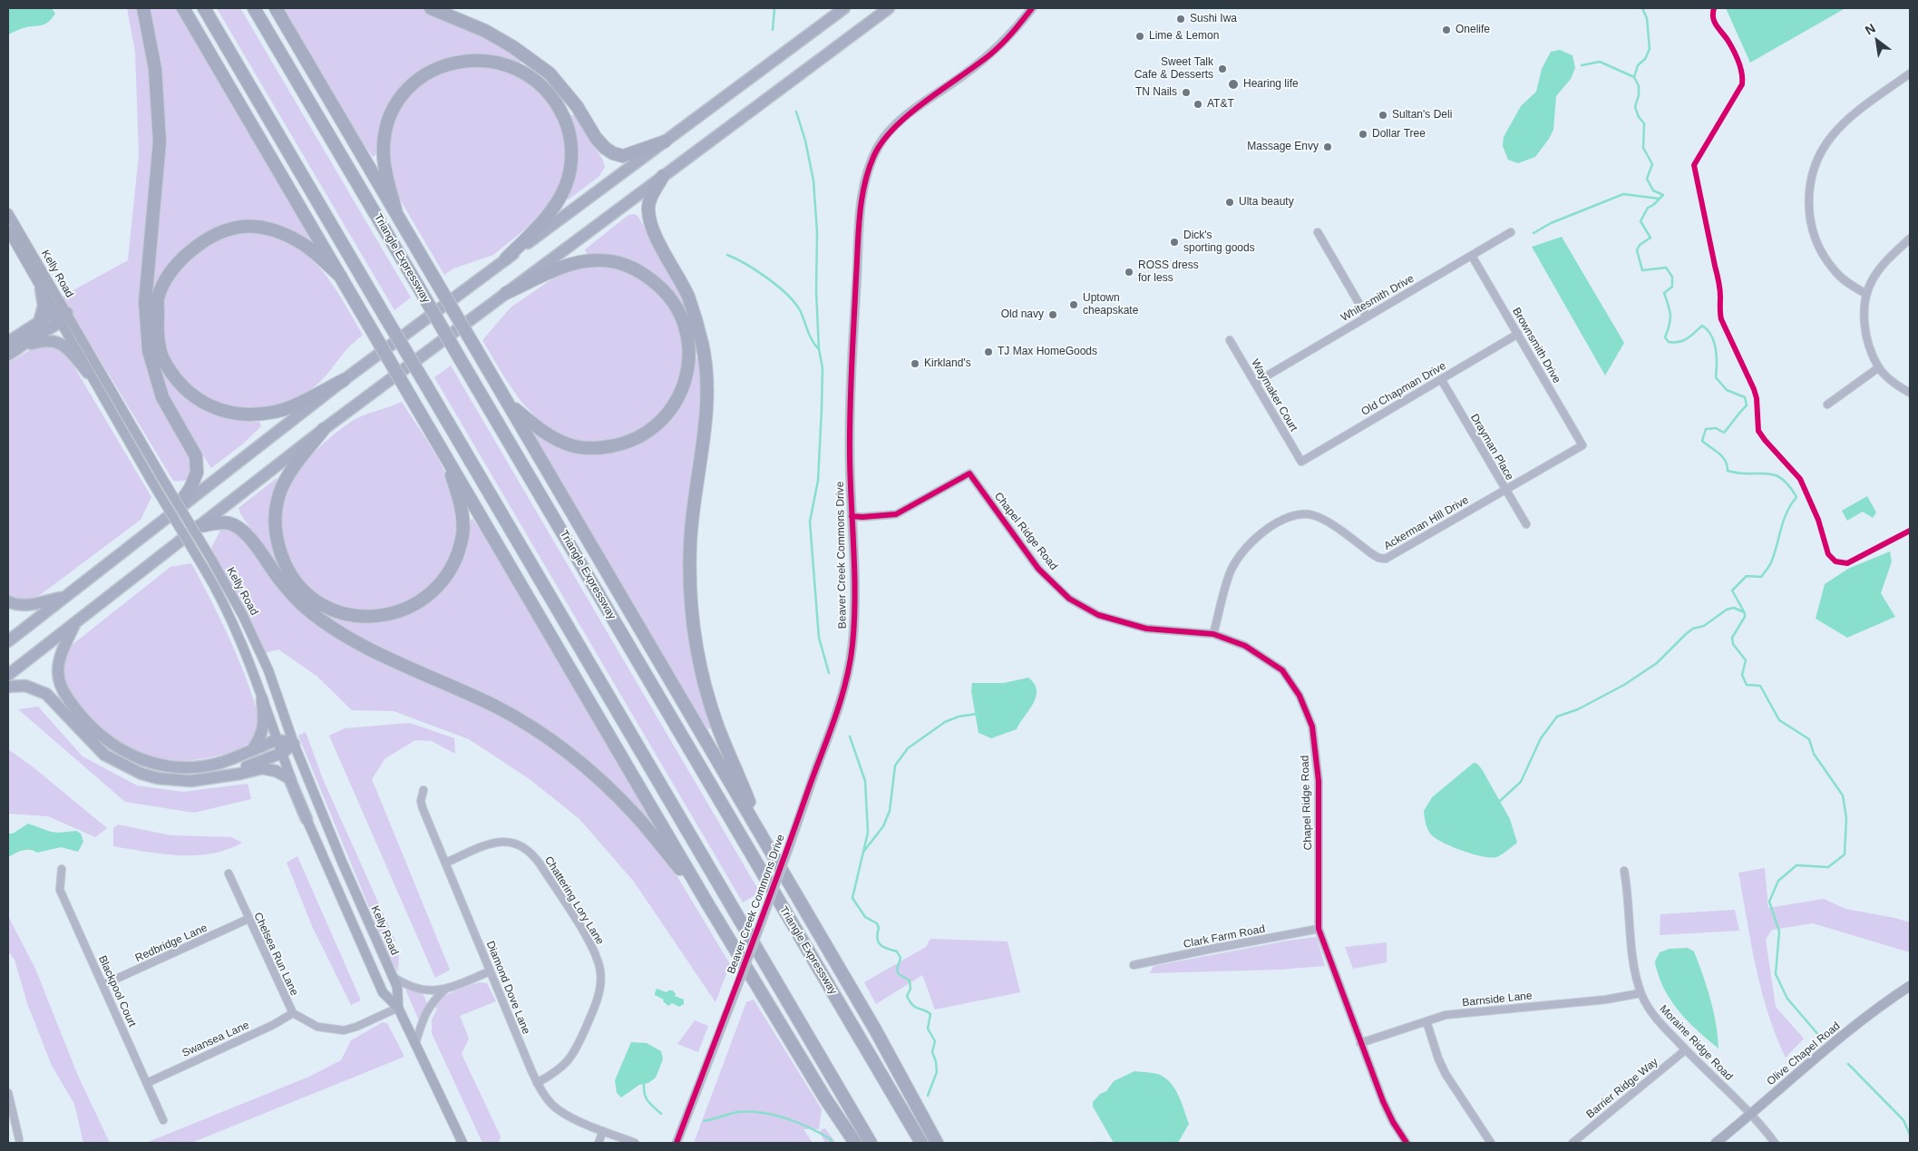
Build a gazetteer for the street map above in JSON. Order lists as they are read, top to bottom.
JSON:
{
  "streets": {
    "highway": ["Triangle Expressway"],
    "main road": ["Kelly Road", "Olive Chapel Road"],
    "street": [
      "Whitesmith Drive",
      "Brownsmith Drive",
      "Old Chapman Drive",
      "Waymaker Court",
      "Drayman Place",
      "Ackerman Hill Drive",
      "Chapel Ridge Road",
      "Beaver Creek Commons Drive",
      "Chattering Lory Lane",
      "Clark Farm Road",
      "Redbridge Lane",
      "Chelsea Run Lane",
      "Diamond Dove Lane",
      "Blackpool Court",
      "Barnside Lane",
      "Swansea Lane",
      "Moraine Ridge Road",
      "Barrier Ridge Way"
    ]
  },
  "crossings": [
    ["Kelly Road", "Chelsea Run Lane"],
    ["Whitesmith Drive", "Brownsmith Drive"],
    ["Whitesmith Drive", "Waymaker Court"],
    ["Brownsmith Drive", "Old Chapman Drive"],
    ["Brownsmith Drive", "Ackerman Hill Drive"],
    ["Old Chapman Drive", "Waymaker Court"],
    ["Old Chapman Drive", "Drayman Place"],
    ["Drayman Place", "Ackerman Hill Drive"],
    ["Ackerman Hill Drive", "Chapel Ridge Road"],
    ["Chapel Ridge Road", "Beaver Creek Commons Drive"],
    ["Chapel Ridge Road", "Clark Farm Road"],
    ["Chapel Ridge Road", "Barnside Lane"],
    ["Chattering Lory Lane", "Diamond Dove Lane"],
    ["Redbridge Lane", "Chelsea Run Lane"],
    ["Redbridge Lane", "Blackpool Court"],
    ["Chelsea Run Lane", "Swansea Lane"],
    ["Blackpool Court", "Swansea Lane"],
    ["Barnside Lane", "Moraine Ridge Road"],
    ["Moraine Ridge Road", "Olive Chapel Road"],
    ["Moraine Ridge Road", "Barrier Ridge Way"]
  ],
  "places": [
    "Sushi Iwa",
    "Onelife",
    "Lime & Lemon",
    "Sweet Talk Cafe & Desserts",
    "Hearing life",
    "TN Nails",
    "AT&T",
    "Sultan's Deli",
    "Dollar Tree",
    "Massage Envy",
    "Ulta beauty",
    "Dick's sporting goods",
    "ROSS dress for less",
    "Uptown cheapskate",
    "Old navy",
    "TJ Max HomeGoods",
    "Kirkland's"
  ],
  "north": "top left"
}
